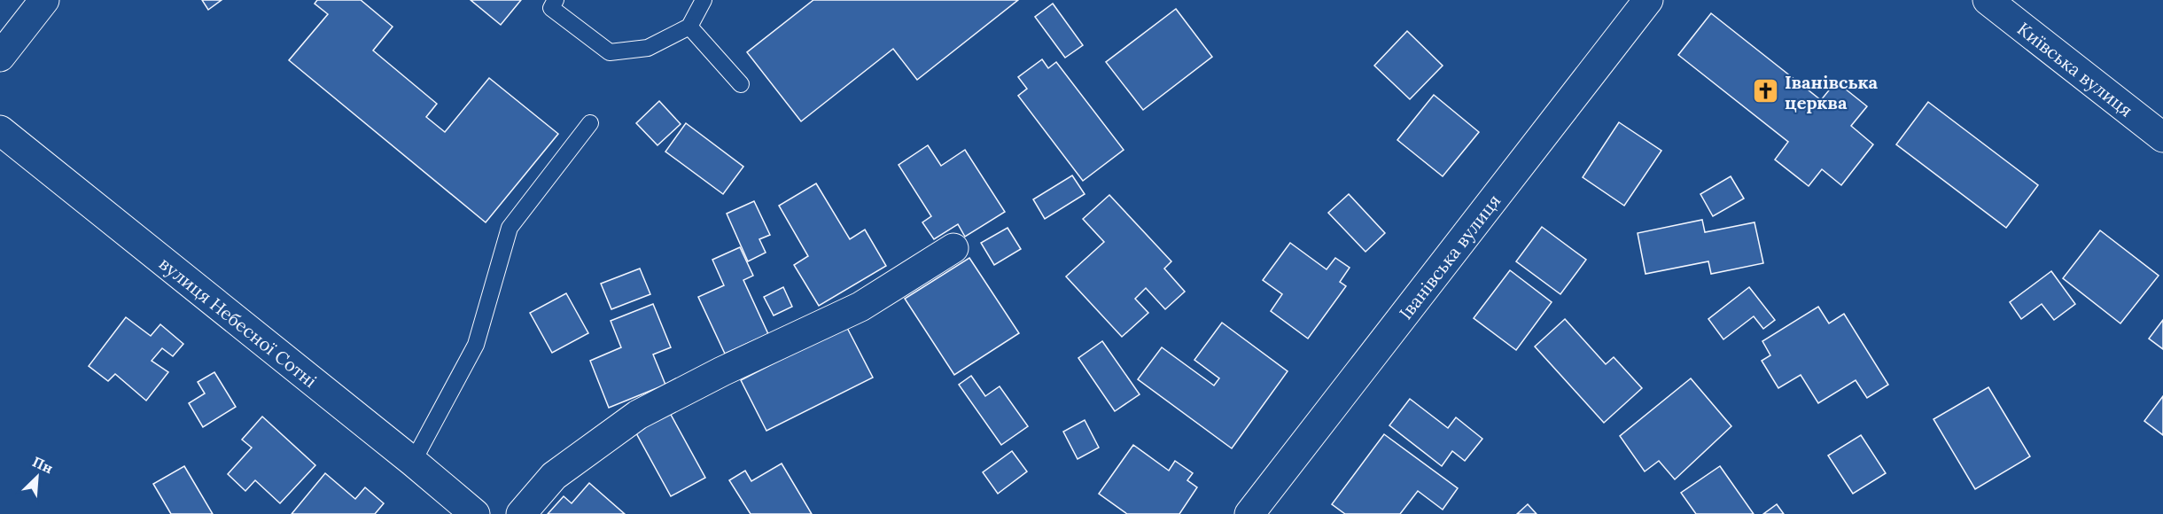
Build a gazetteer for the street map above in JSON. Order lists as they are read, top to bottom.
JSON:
{
  "streets": {
    "street": ["Київська вулиця", "Іванівська вулиця", "вулиця Небесної Сотні"]
  },
  "places": {
    "church": ["Іванівська церква"]
  },
  "north": "top right"
}
